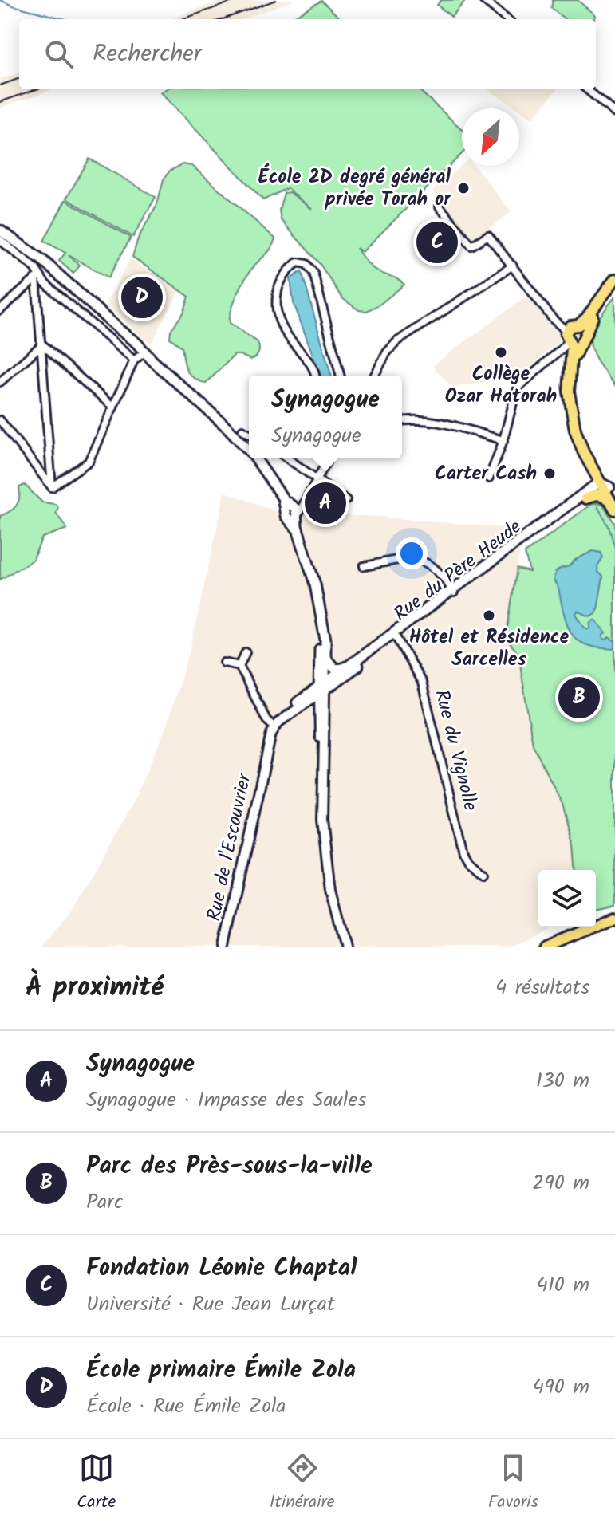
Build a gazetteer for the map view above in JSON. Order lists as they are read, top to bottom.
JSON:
{
  "streets": {
    "main road": ["Rue du Père Heude"],
    "street": ["Rue du Vignolle", "Rue de l'Escouvrier"]
  },
  "crossings": [
    ["Rue du Père Heude", "Rue du Vignolle"]
  ],
  "places": [
    "École 2D degré général privée Torah or",
    "Collège Ozar Hatorah",
    "Carter Cash",
    "Hôtel et Résidence Sarcelles"
  ],
  "north": "bottom left",
  "page": {
    "search": "Rechercher",
    "pins": [
      "C",
      "D",
      "A",
      "B"
    ],
    "popup": ["Synagogue", "Synagogue"],
    "heading": ["À proximité", "4 résultats"],
    "list": [
      {
        "mark": "A",
        "name": "Synagogue",
        "note": "Synagogue · Impasse des Saules",
        "value": "130 m"
      },
      {
        "mark": "B",
        "name": "Parc des Près-sous-la-ville",
        "note": "Parc",
        "value": "290 m"
      },
      {
        "mark": "C",
        "name": "Fondation Léonie Chaptal",
        "note": "Université · Rue Jean Lurçat",
        "value": "410 m"
      },
      {
        "mark": "D",
        "name": "École primaire Émile Zola",
        "note": "École · Rue Émile Zola",
        "value": "490 m"
      }
    ],
    "nav": ["Carte", "Itinéraire", "Favoris"]
  }
}
